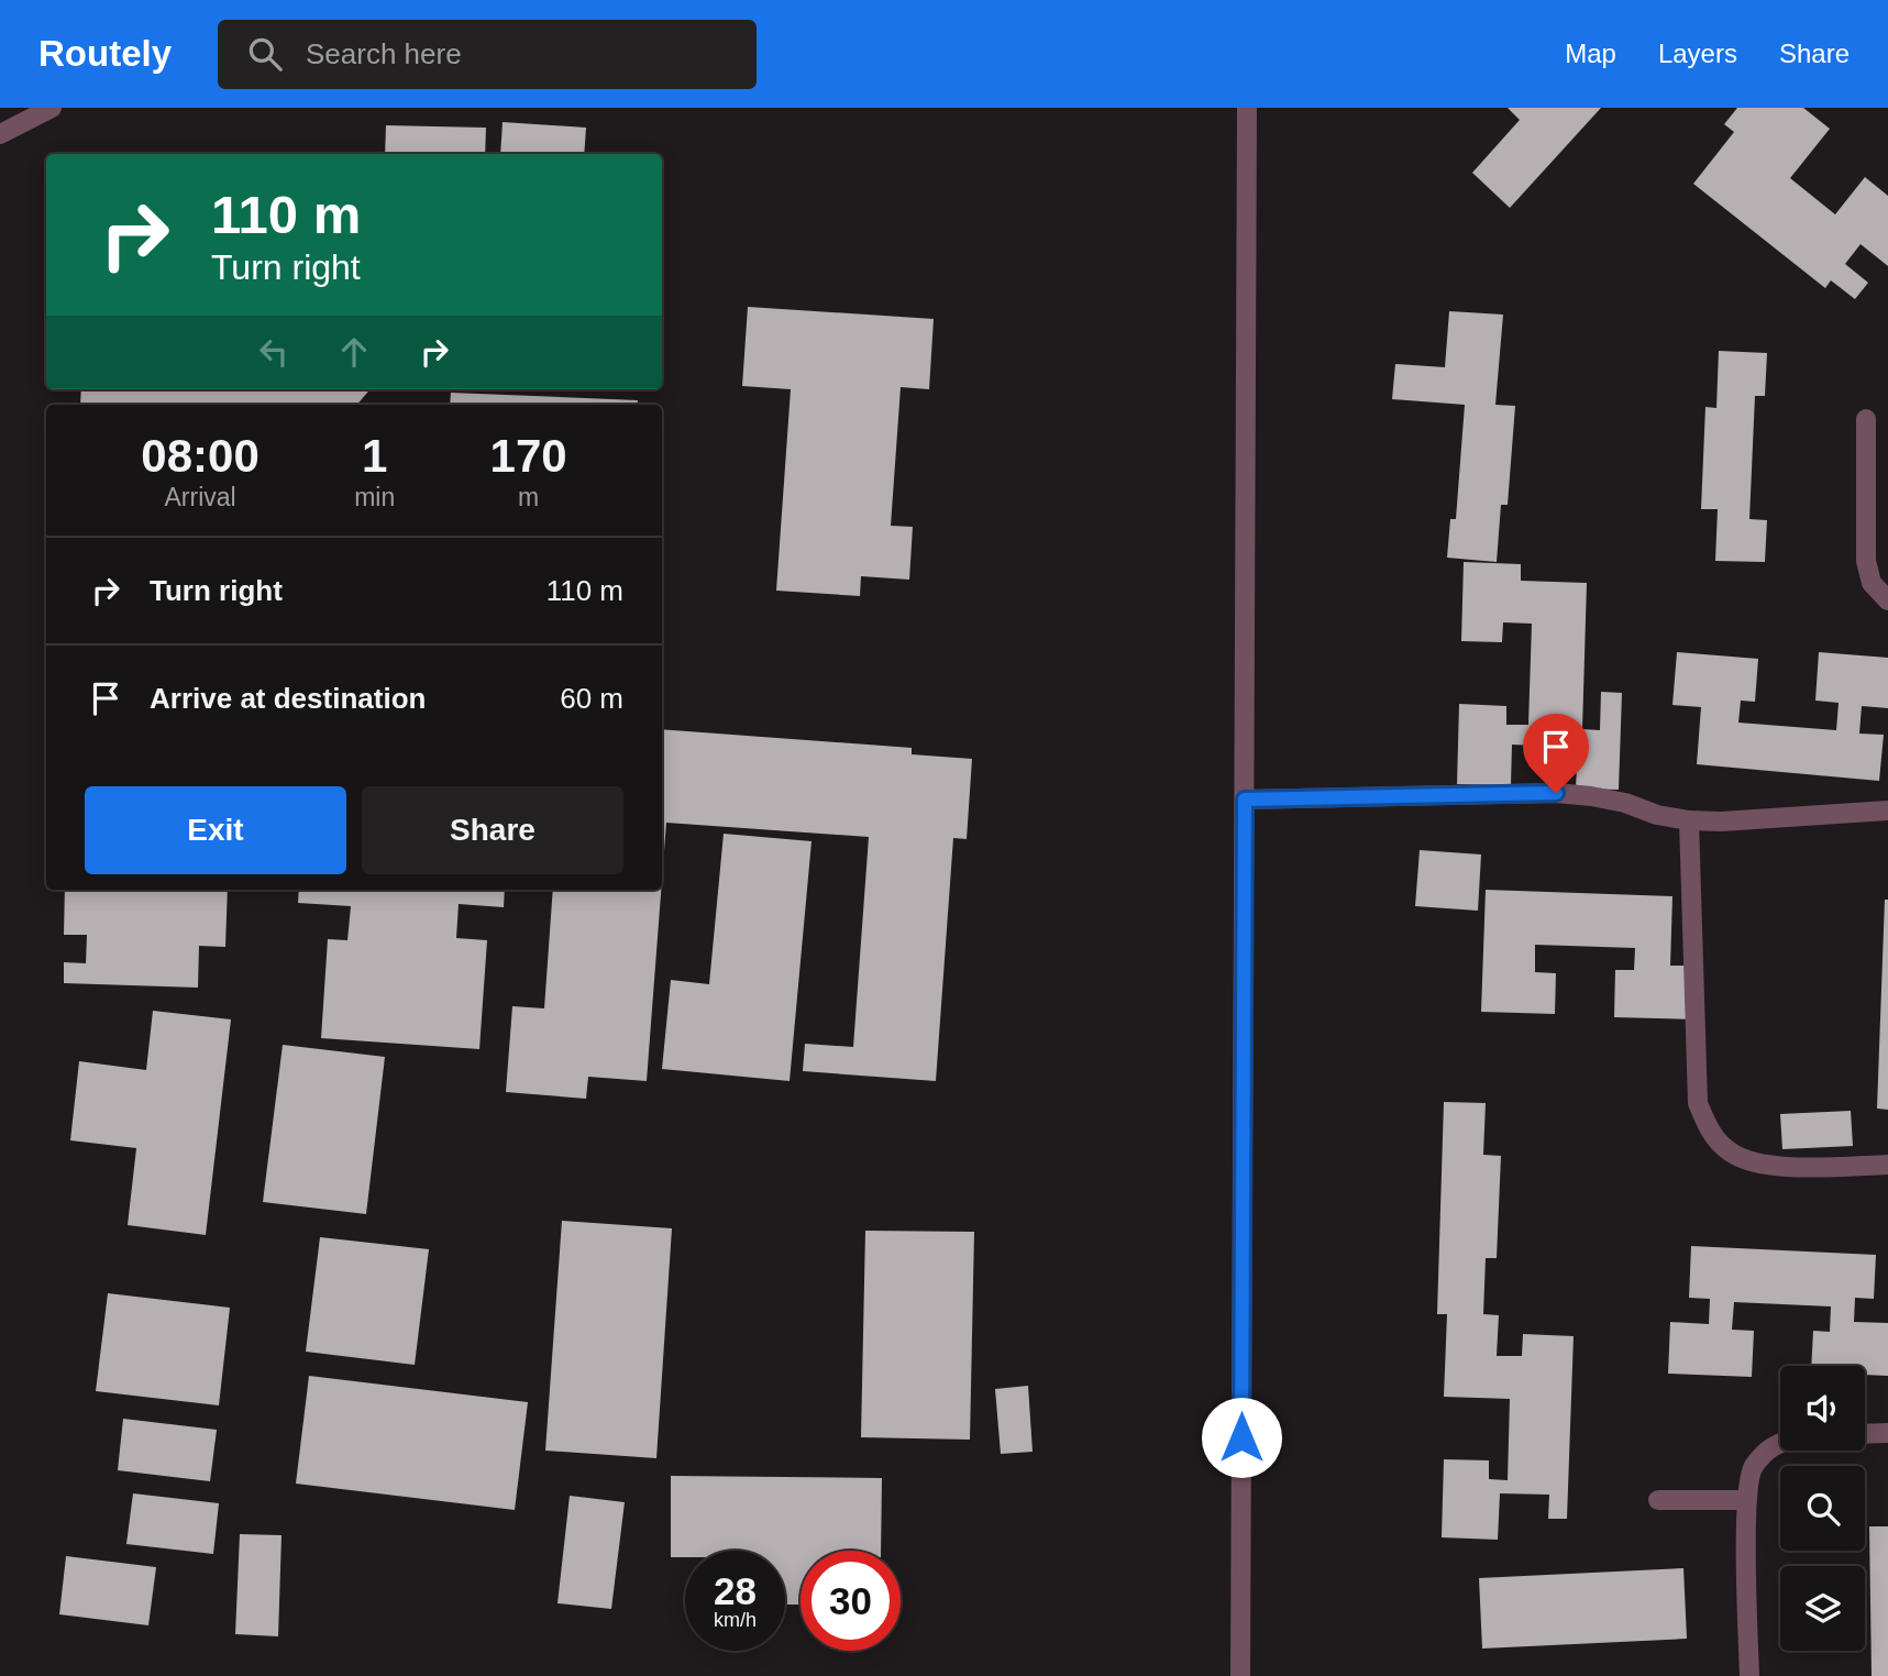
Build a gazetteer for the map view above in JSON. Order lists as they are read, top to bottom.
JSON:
{
  "page": {
    "header": "Routely",
    "search": "Search here",
    "nav": ["Map", "Layers", "Share"],
    "turn": ["110 m", "Turn right"],
    "eta": [
      "08:00",
      "Arrival",
      "1",
      "min",
      "170",
      "m"
    ],
    "list": [
      {
        "name": "Turn right",
        "value": "110 m"
      },
      {
        "name": "Arrive at destination",
        "value": "60 m"
      }
    ],
    "buttons": ["Exit", "Share"],
    "speed": "28 km/h",
    "limit": "30"
  }
}
